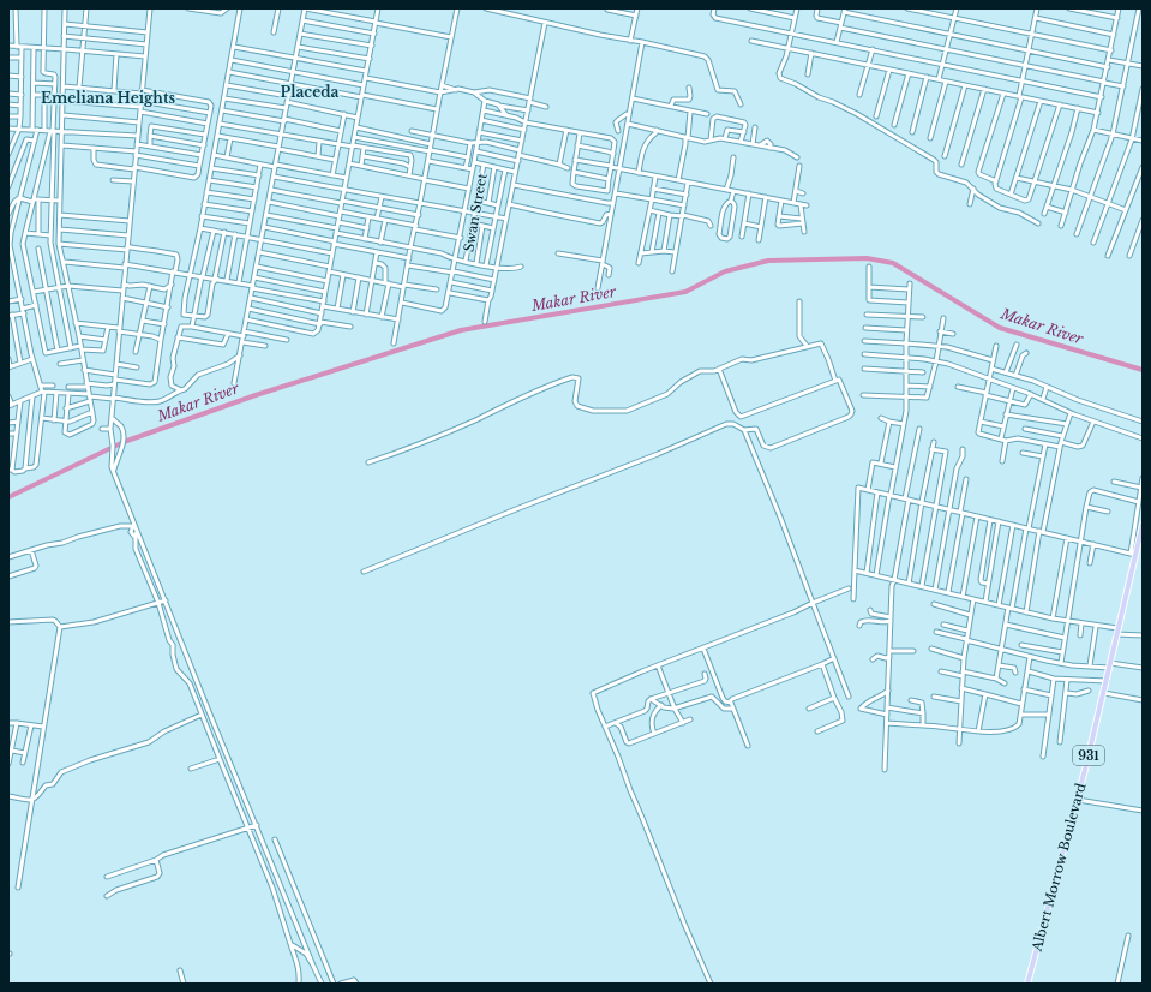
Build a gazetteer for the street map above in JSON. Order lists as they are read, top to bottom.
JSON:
{
  "streets": {
    "main road": ["931", "Albert Morrow Boulevard"],
    "street": ["Swan Street"]
  },
  "districts": ["Placeda", "Emeliana Heights"],
  "water": ["Makar River"]
}
